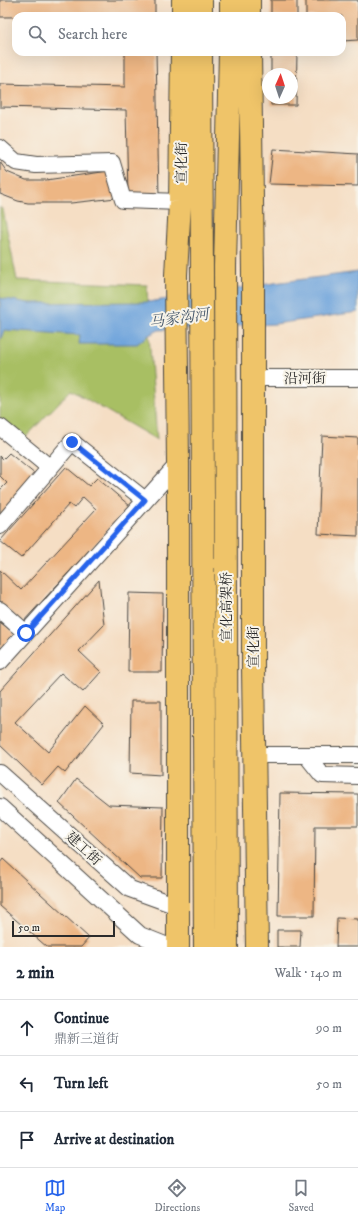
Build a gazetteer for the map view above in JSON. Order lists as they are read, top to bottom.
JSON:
{
  "streets": {
    "highway": ["宣化街", "宣化高架桥"],
    "street": ["沿河街", "建工街"]
  },
  "crossings": [
    ["宣化街", "沿河街"],
    ["宣化街", "宣化高架桥"]
  ],
  "water": ["马家沟河"],
  "scale_bar": "50 m",
  "north": "top",
  "page": {
    "search": "Search here",
    "scale": "50 m",
    "heading": ["2 min", "Walk · 140 m"],
    "list": [
      ["Continue", "鼎新三道街", "90 m"],
      ["Turn left", "50 m"],
      "Arrive at destination"
    ],
    "nav": ["Map", "Directions", "Saved"]
  }
}
